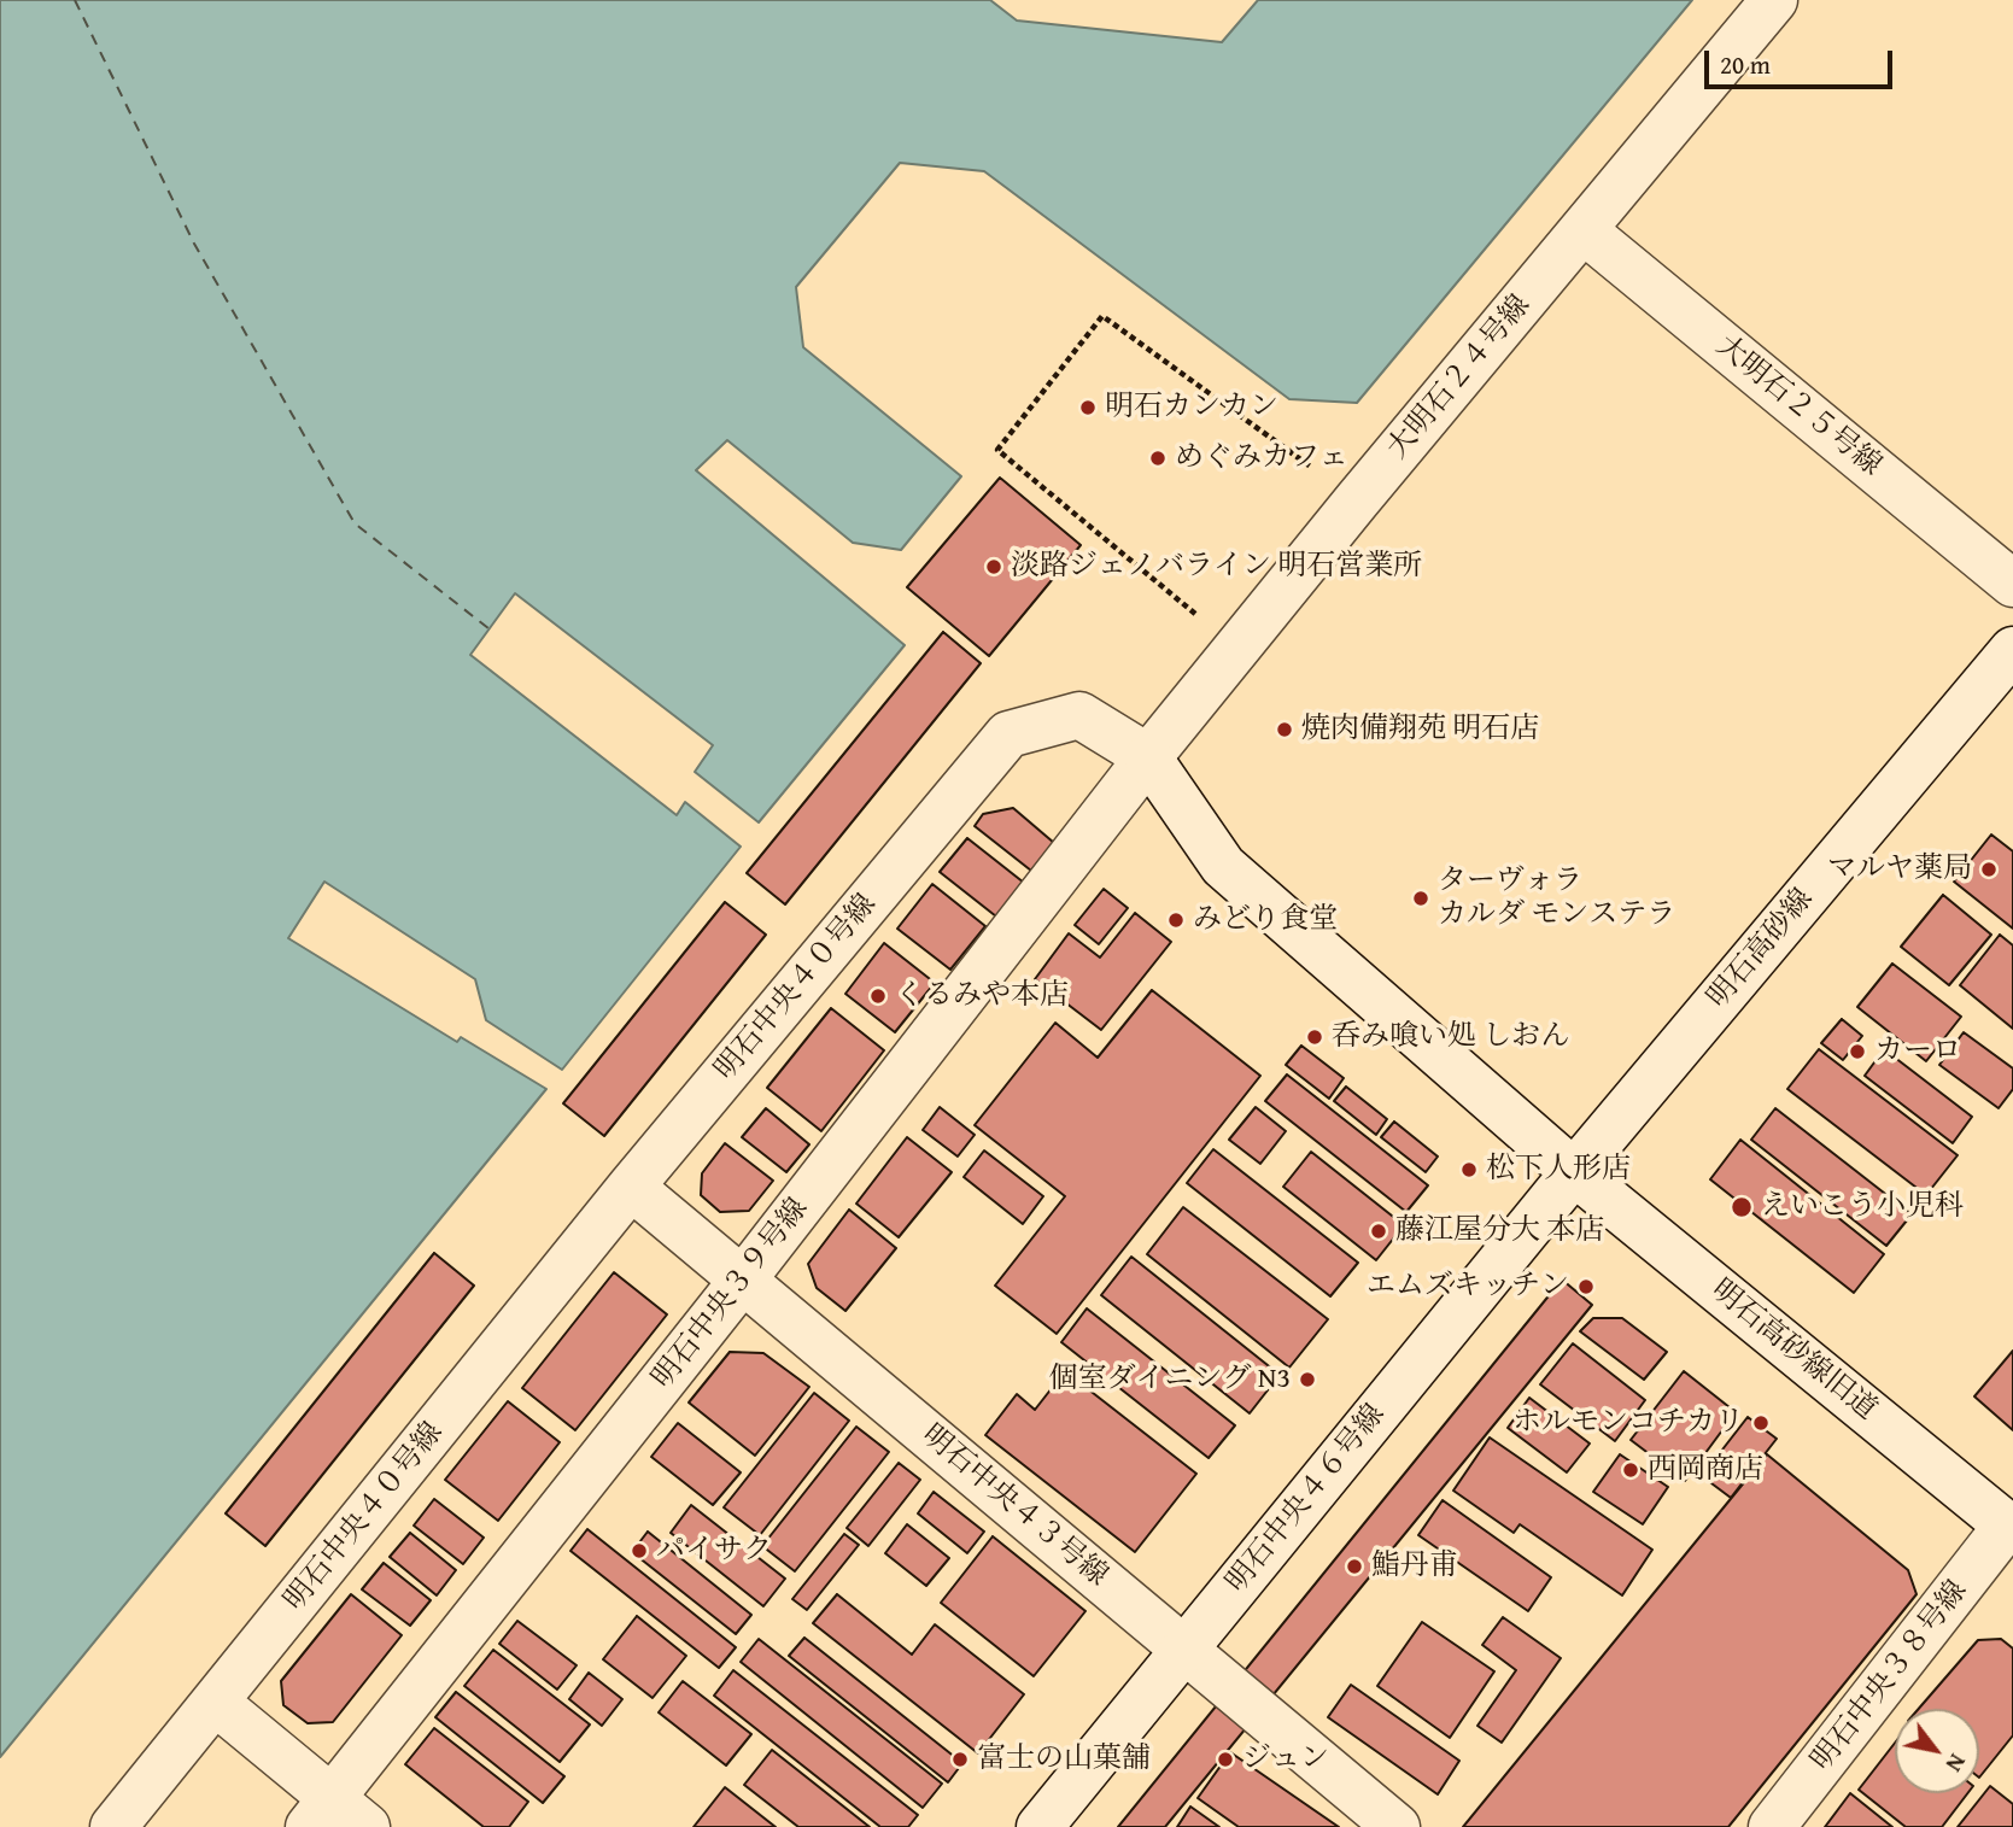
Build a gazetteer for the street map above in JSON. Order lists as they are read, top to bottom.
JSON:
{
  "streets": {
    "street": [
      "大明石２４号線",
      "大明石２５号線",
      "明石高砂線",
      "明石中央４０号線",
      "明石中央３９号線",
      "明石高砂線旧道",
      "明石中央４６号線",
      "明石中央４３号線",
      "明石中央３８号線"
    ]
  },
  "crossings": [
    ["大明石２４号線", "大明石２５号線"],
    ["大明石２４号線", "明石中央４０号線"],
    ["大明石２４号線", "明石中央３９号線"],
    ["明石高砂線", "明石中央４０号線"],
    ["明石高砂線", "明石高砂線旧道"],
    ["明石高砂線", "明石中央４６号線"],
    ["明石中央４０号線", "明石中央３９号線"],
    ["明石中央４０号線", "明石高砂線旧道"],
    ["明石中央４０号線", "明石中央４６号線"],
    ["明石中央４０号線", "明石中央４３号線"],
    ["明石中央３９号線", "明石中央４３号線"],
    ["明石高砂線旧道", "明石中央４６号線"],
    ["明石高砂線旧道", "明石中央３８号線"],
    ["明石中央４６号線", "明石中央４３号線"]
  ],
  "places": [
    "明石カンカン",
    "めぐみカフェ",
    "淡路ジェノバライン 明石営業所",
    "焼肉備翔苑 明石店",
    "マルヤ薬局",
    "ターヴォラ カルダ モンステラ",
    "みどり食堂",
    "くるみや本店",
    "呑み喰い処 しおん",
    "カーロ",
    "松下人形店",
    "えいこう小児科",
    "藤江屋分大 本店",
    "エムズキッチン",
    "個室ダイニング N3",
    "ホルモンコチカリ",
    "西岡商店",
    "パイサク",
    "鮨丹甫",
    "富士の山菓舗",
    "ジュン"
  ],
  "scale_bar": "20 m",
  "north": "bottom right"
}
